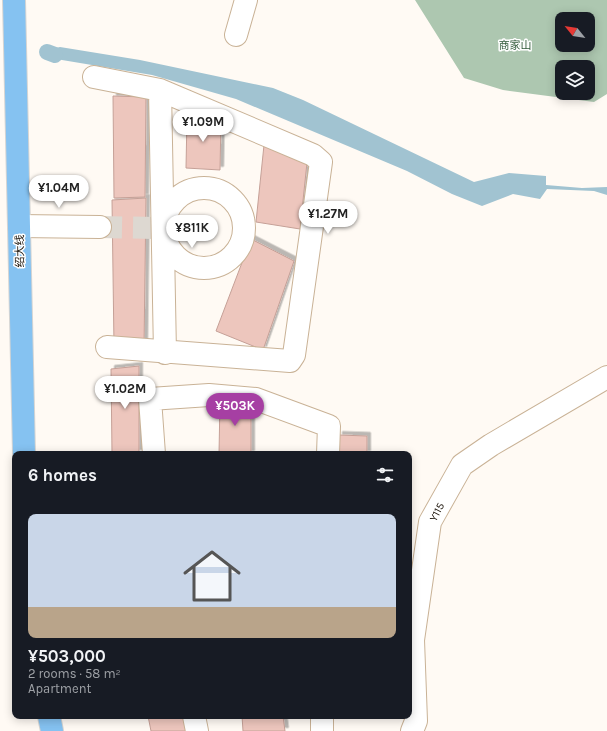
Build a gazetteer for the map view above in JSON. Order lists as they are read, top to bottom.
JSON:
{
  "streets": {
    "main road": ["绍大线"],
    "street": ["Y115"]
  },
  "parks": ["商家山"],
  "north": "top left",
  "page": {
    "price": [
      "¥1.09M",
      "¥1.04M",
      "¥1.27M",
      "¥811K",
      "¥1.02M",
      "¥503K"
    ],
    "heading": "6 homes",
    "list": [
      {
        "name": "¥503,000",
        "note": "2 rooms · 58 m² · Apartment"
      }
    ]
  }
}
